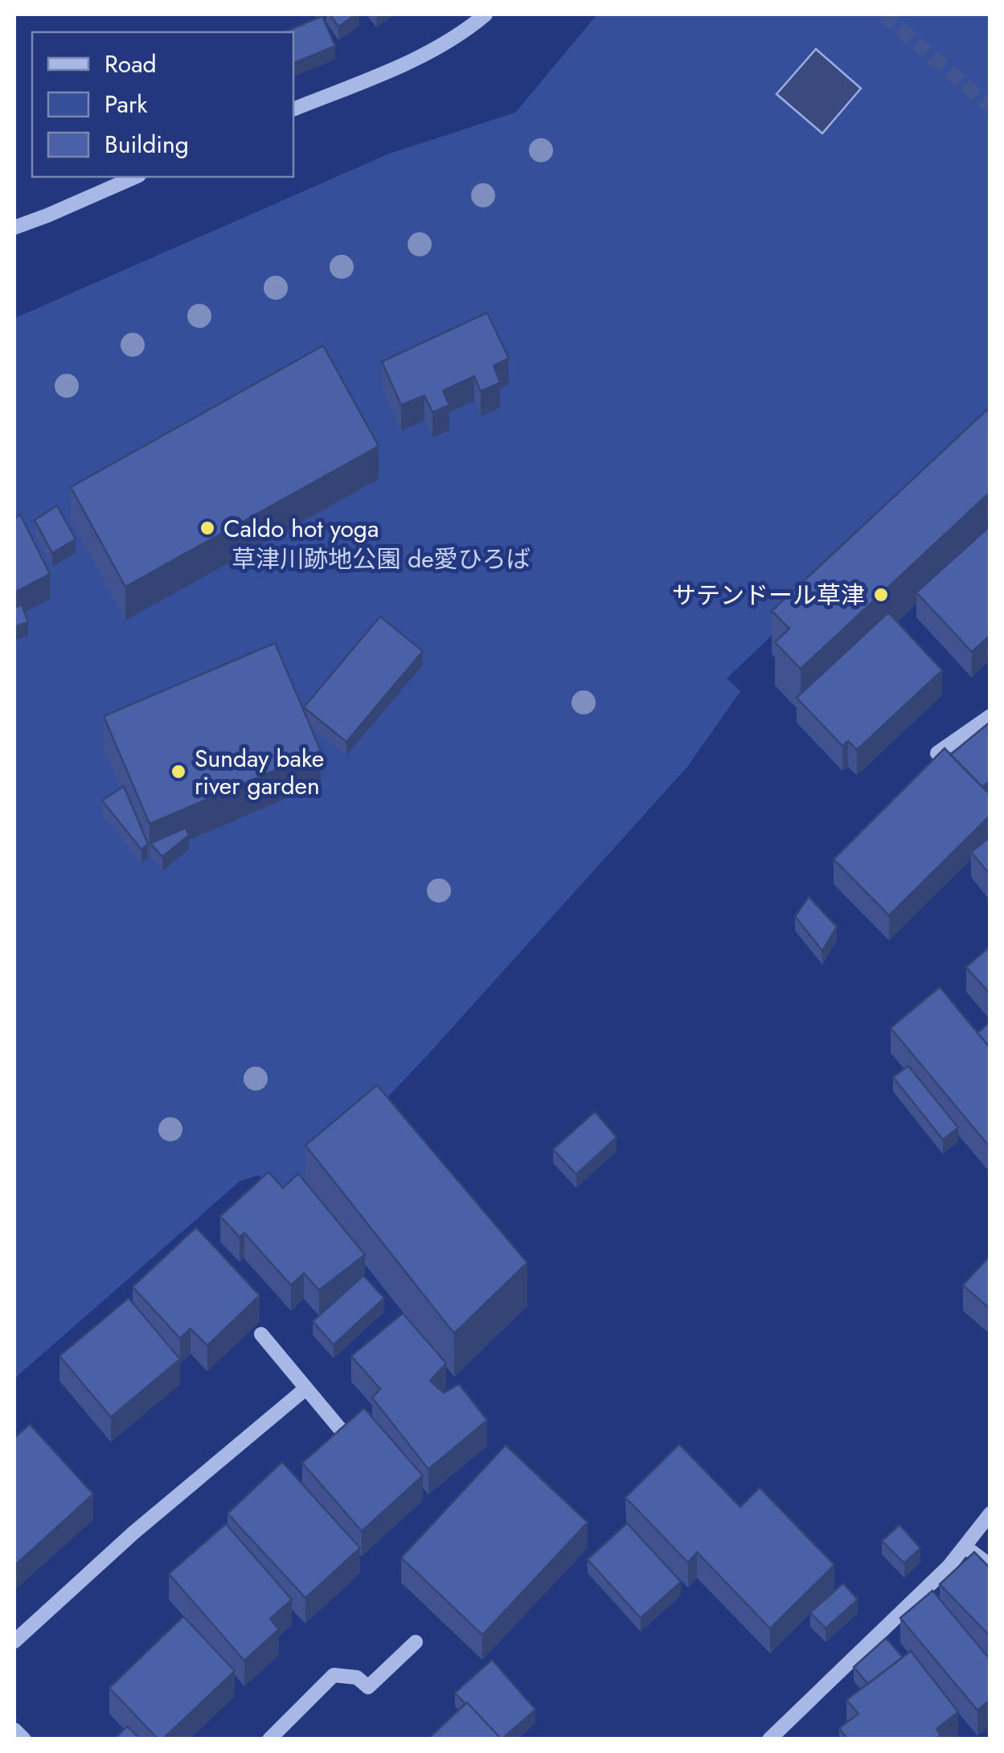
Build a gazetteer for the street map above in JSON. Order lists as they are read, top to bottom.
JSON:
{
  "parks": ["草津川跡地公園 de愛ひろば"],
  "places": ["Caldo hot yoga", "サテンドール草津", "Sunday bake river garden"],
  "legend": ["Road", "Park", "Building"]
}
